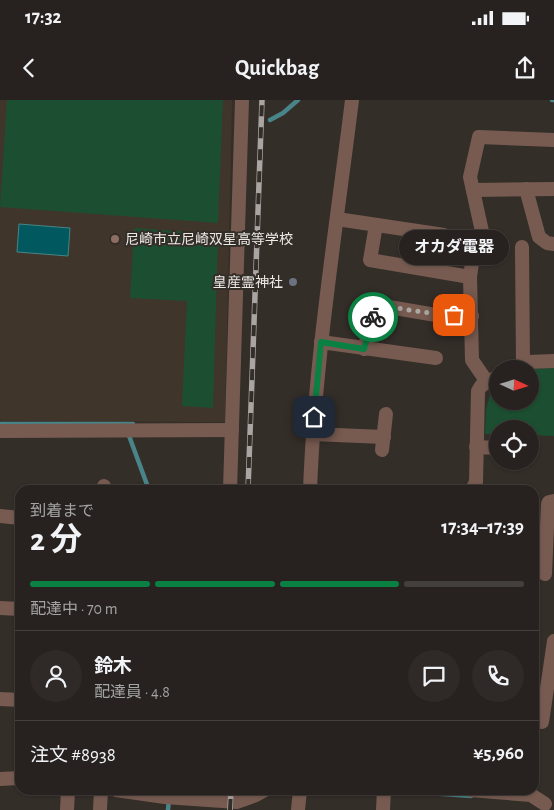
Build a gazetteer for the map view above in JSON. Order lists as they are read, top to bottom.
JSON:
{
  "places": ["尼崎市立尼崎双星高等学校", "皇産霊神社", "オカダ電器"],
  "north": "right",
  "page": {
    "status": "17:32",
    "header": "Quickbag",
    "bubble": "オカダ電器",
    "heading": ["2 分", "到着まで", "17:34–17:39"],
    "panel": [
      "鈴木",
      "配達員 · 4.8",
      "注文 #8938",
      "¥5,960"
    ],
    "bar": "配達中 · 70 m"
  }
}
